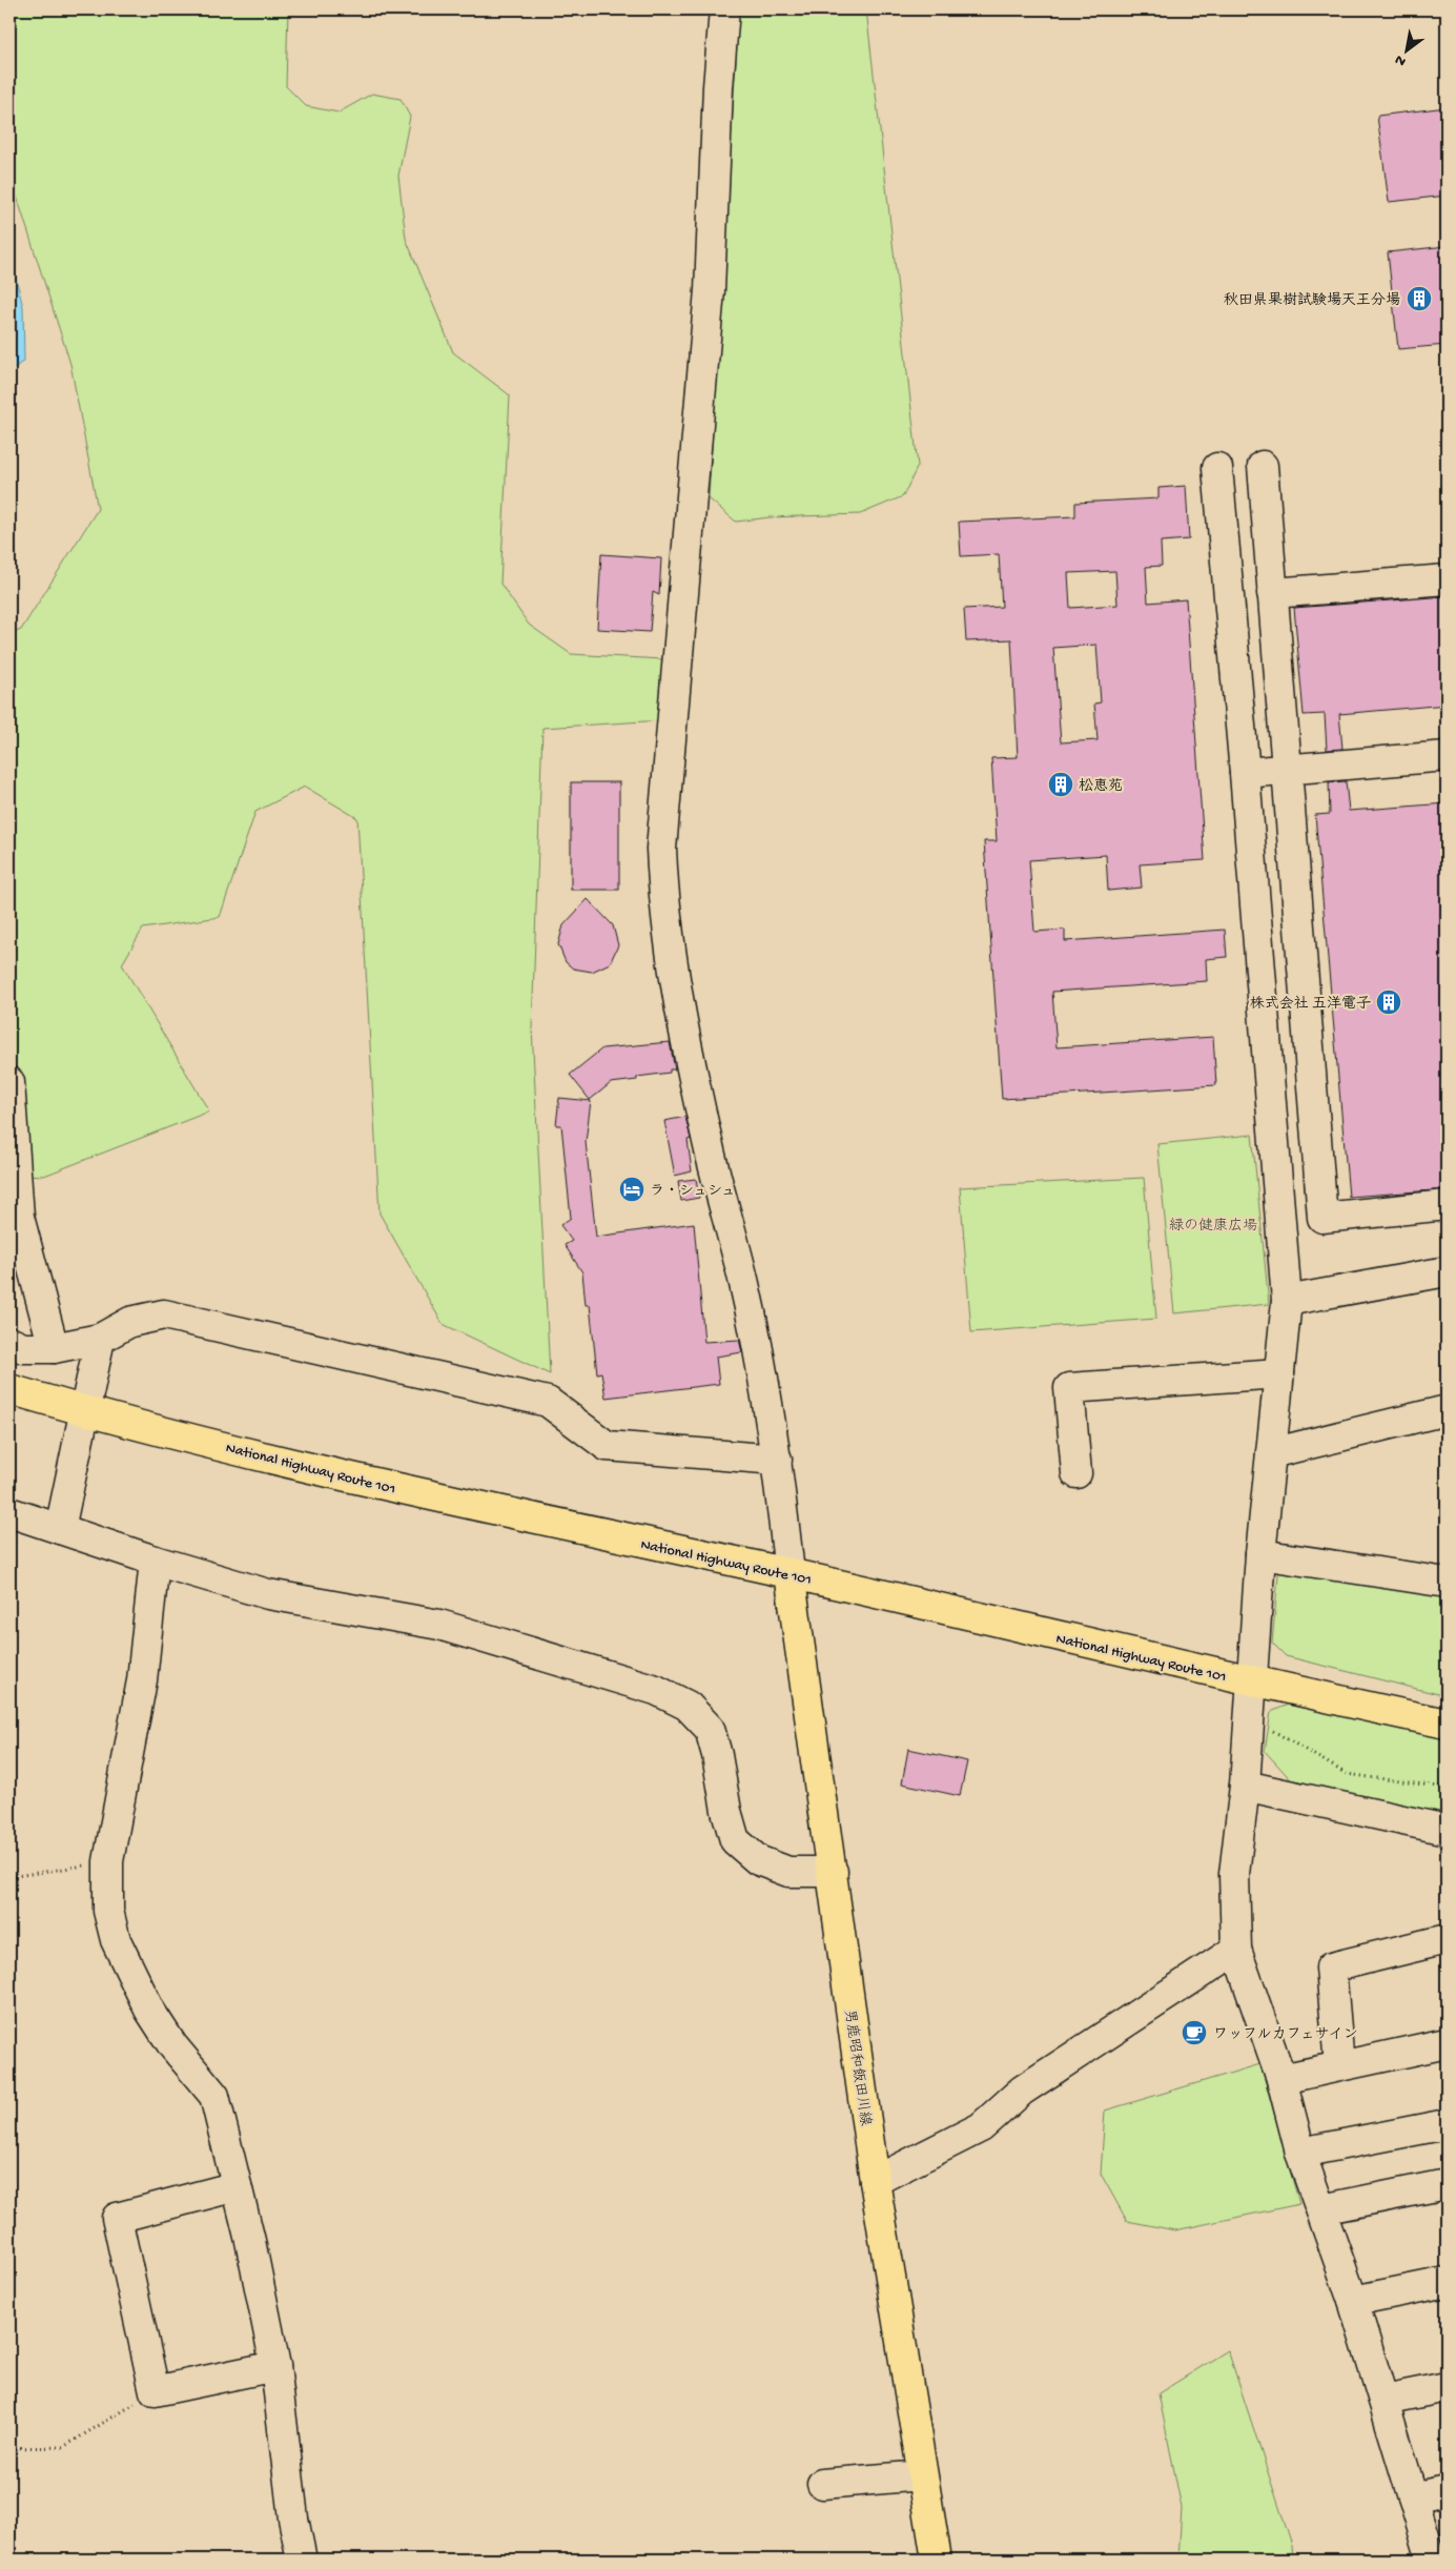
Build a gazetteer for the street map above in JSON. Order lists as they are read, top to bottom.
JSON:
{
  "streets": {
    "main road": ["National Highway Route 101", "男鹿昭和飯田川線"]
  },
  "crossings": [
    ["National Highway Route 101", "男鹿昭和飯田川線"]
  ],
  "parks": ["緑の健康広場"],
  "places": {
    "building": ["秋田県果樹試験場天王分場", "松恵苑", "株式会社 五洋電子"],
    "hotel": ["ラ・シュシュ"],
    "cafe": ["ワッフルカフェサイン"]
  },
  "north": "bottom left"
}
